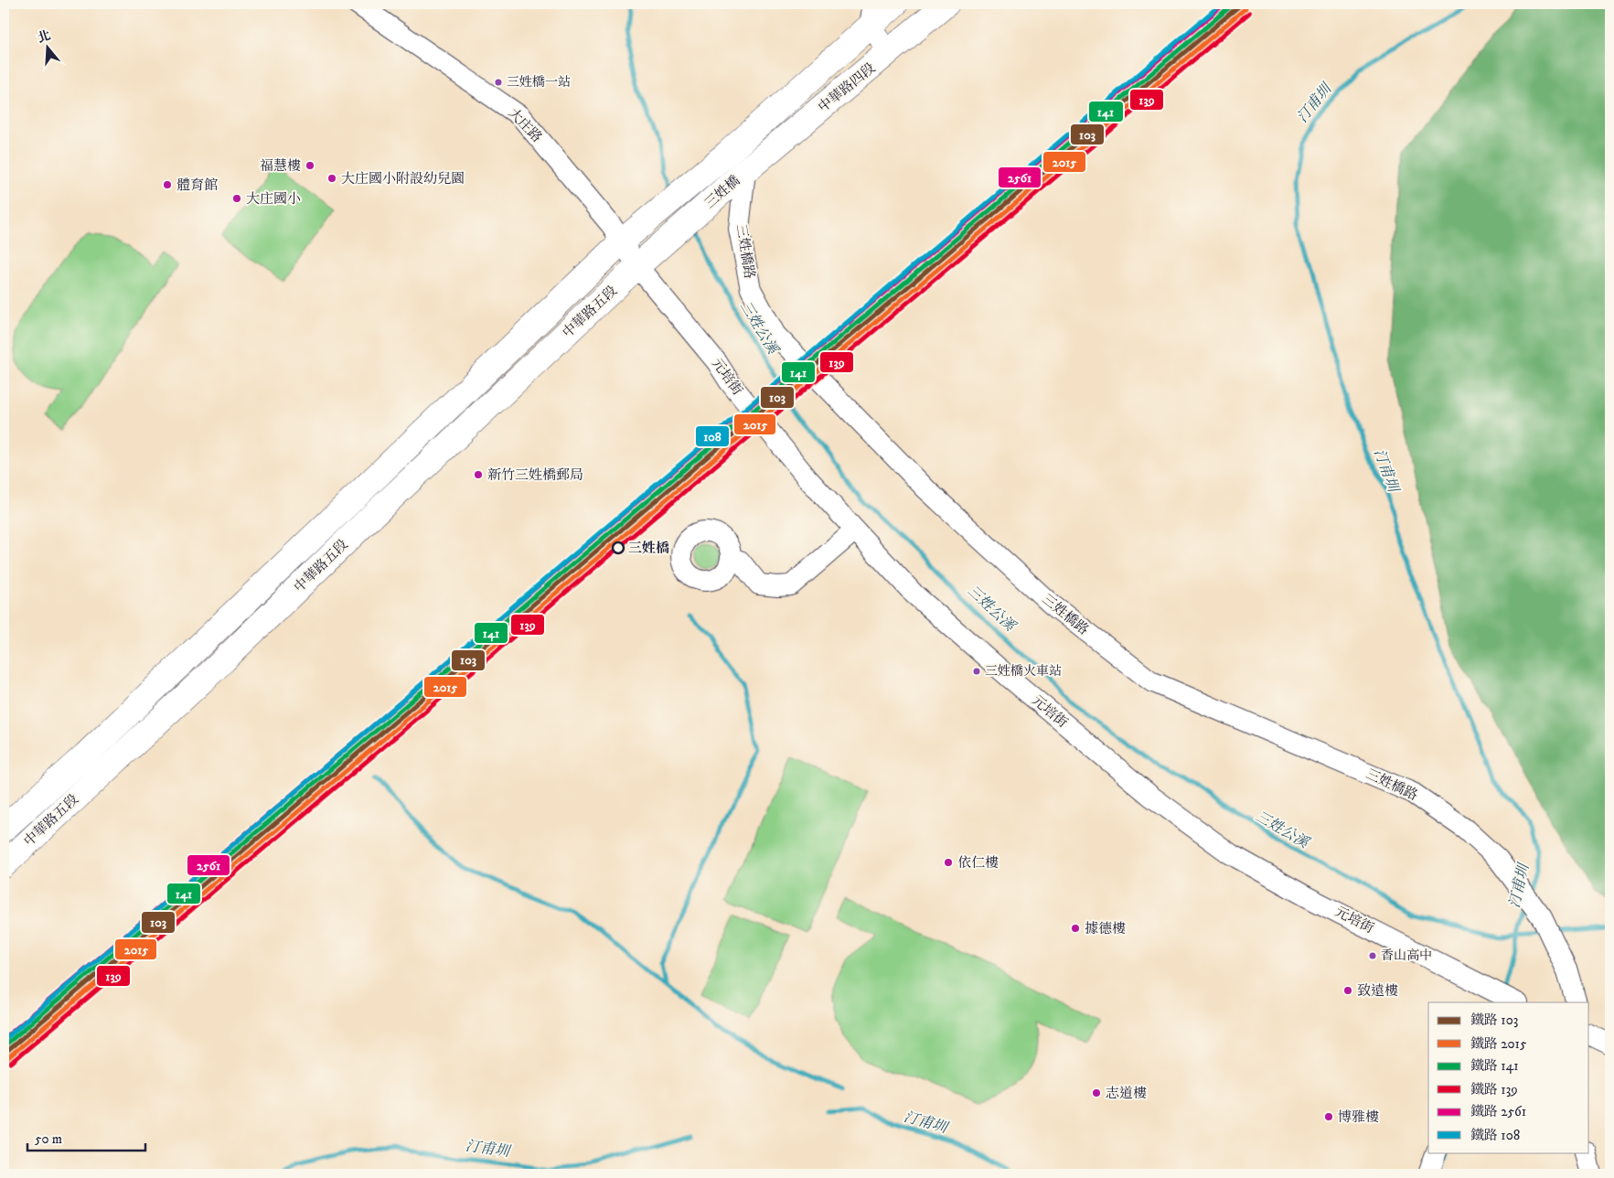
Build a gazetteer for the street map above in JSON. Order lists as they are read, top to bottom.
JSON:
{
  "streets": {
    "main road": ["中華路四段", "三姓橋", "中華路五段"],
    "street": ["大庄路", "三姓橋路", "元培街"]
  },
  "crossings": [
    ["中華路四段", "三姓橋"],
    ["中華路四段", "三姓橋路"],
    ["大庄路", "三姓橋"],
    ["大庄路", "中華路五段"],
    ["大庄路", "元培街"],
    ["三姓橋", "三姓橋路"],
    ["三姓橋", "中華路五段"],
    ["三姓橋", "元培街"],
    ["中華路五段", "元培街"]
  ],
  "water": ["汀甫圳", "三姓公溪"],
  "places": [
    "三姓橋一站",
    "福慧樓",
    "大庄國小附設幼兒園",
    "體育館",
    "大庄國小",
    "新竹三姓橋郵局",
    "三姓橋",
    "三姓橋火車站",
    "依仁樓",
    "據德樓",
    "香山高中",
    "致遠樓",
    "志道樓",
    "博雅樓"
  ],
  "lines": [
    "rail line 103",
    "rail line 141",
    "rail line 2561",
    "rail line 108",
    "rail line 2015",
    "rail line 139"
  ],
  "legend": [
    "鐵路 103",
    "鐵路 2015",
    "鐵路 141",
    "鐵路 139",
    "鐵路 2561",
    "鐵路 108"
  ],
  "scale_bar": "50 m",
  "north": "top"
}
